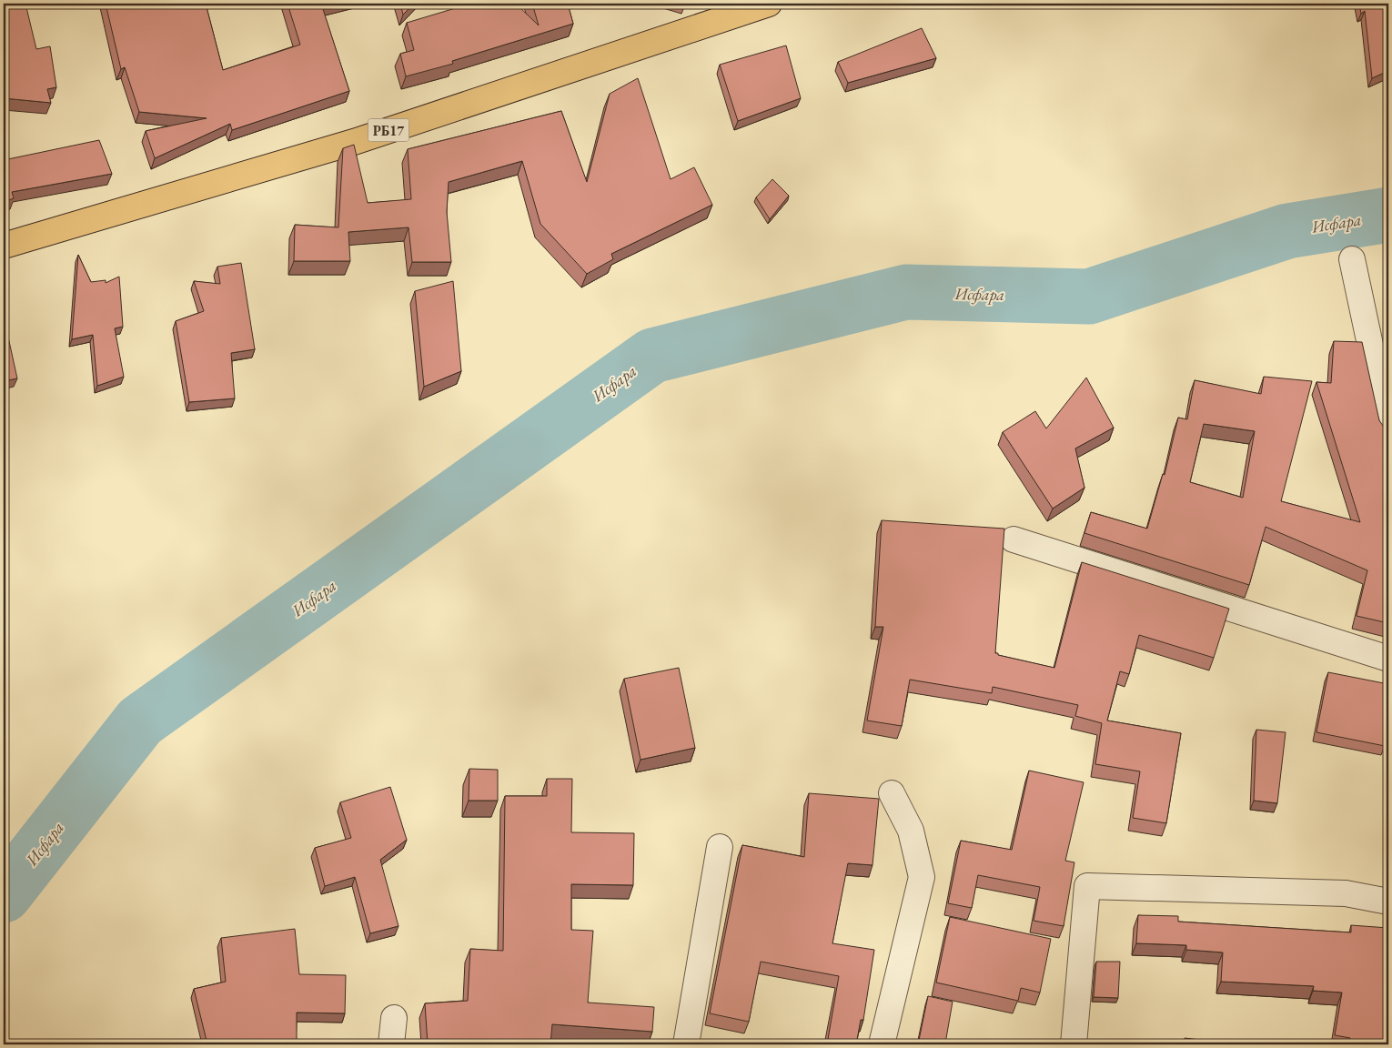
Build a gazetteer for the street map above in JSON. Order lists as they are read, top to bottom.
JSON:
{
  "streets": {
    "main road": ["РБ17"]
  },
  "water": ["Исфара"]
}
